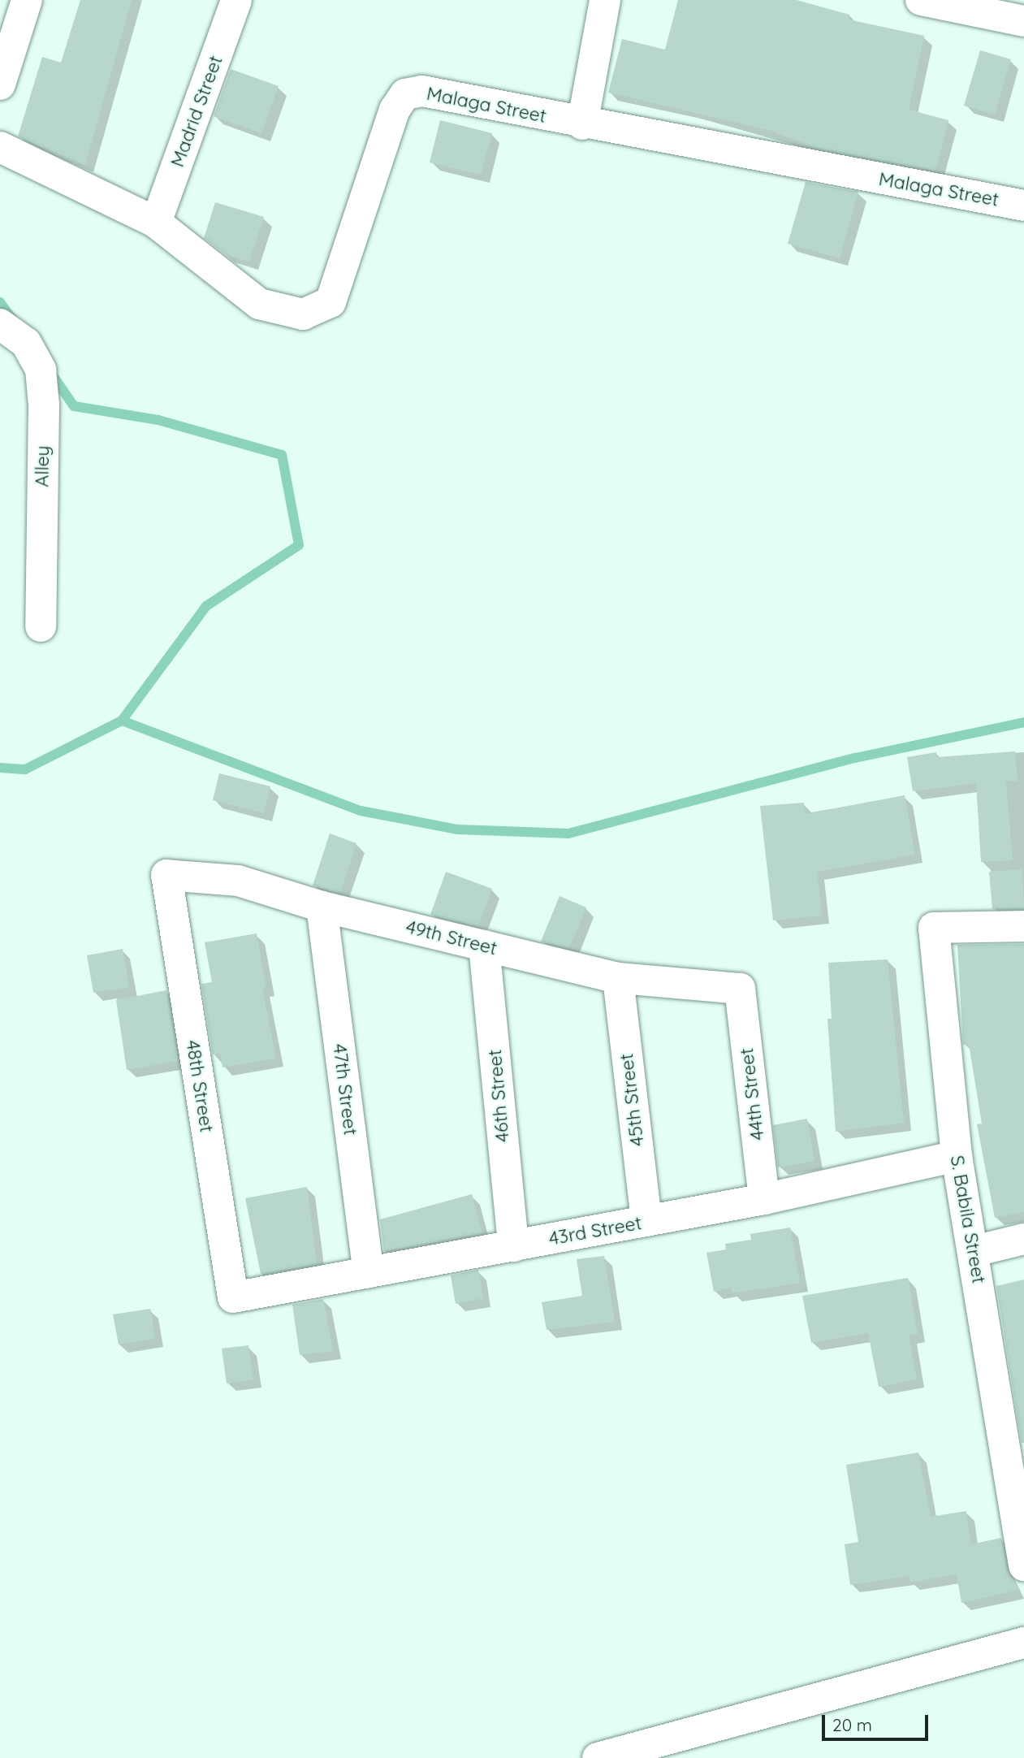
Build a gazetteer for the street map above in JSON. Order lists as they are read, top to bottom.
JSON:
{
  "streets": {
    "street": [
      "Malaga Street",
      "Madrid Street",
      "Alley",
      "49th Street",
      "48th Street",
      "47th Street",
      "44th Street",
      "46th Street",
      "45th Street",
      "S. Babila Street",
      "43rd Street"
    ]
  },
  "crossings": [
    ["Malaga Street", "Madrid Street"],
    ["49th Street", "48th Street"],
    ["49th Street", "47th Street"],
    ["49th Street", "44th Street"],
    ["49th Street", "46th Street"],
    ["49th Street", "45th Street"],
    ["48th Street", "43rd Street"],
    ["47th Street", "43rd Street"],
    ["44th Street", "43rd Street"],
    ["46th Street", "43rd Street"],
    ["45th Street", "43rd Street"],
    ["S. Babila Street", "43rd Street"]
  ],
  "scale_bar": "20 m"
}
